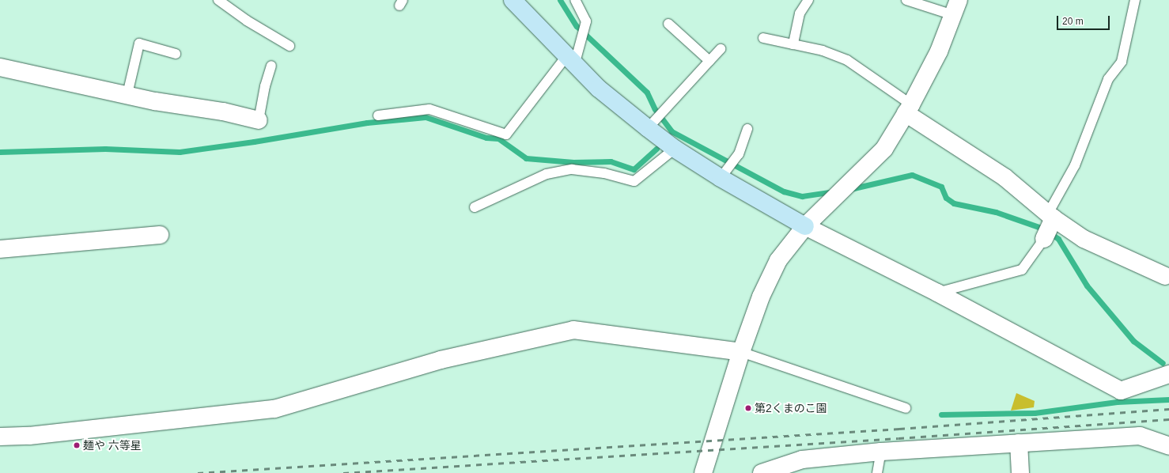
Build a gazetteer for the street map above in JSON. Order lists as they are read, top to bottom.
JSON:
{
  "places": ["第2くまのこ園", "麺や 六等星"],
  "scale_bar": "20 m"
}
